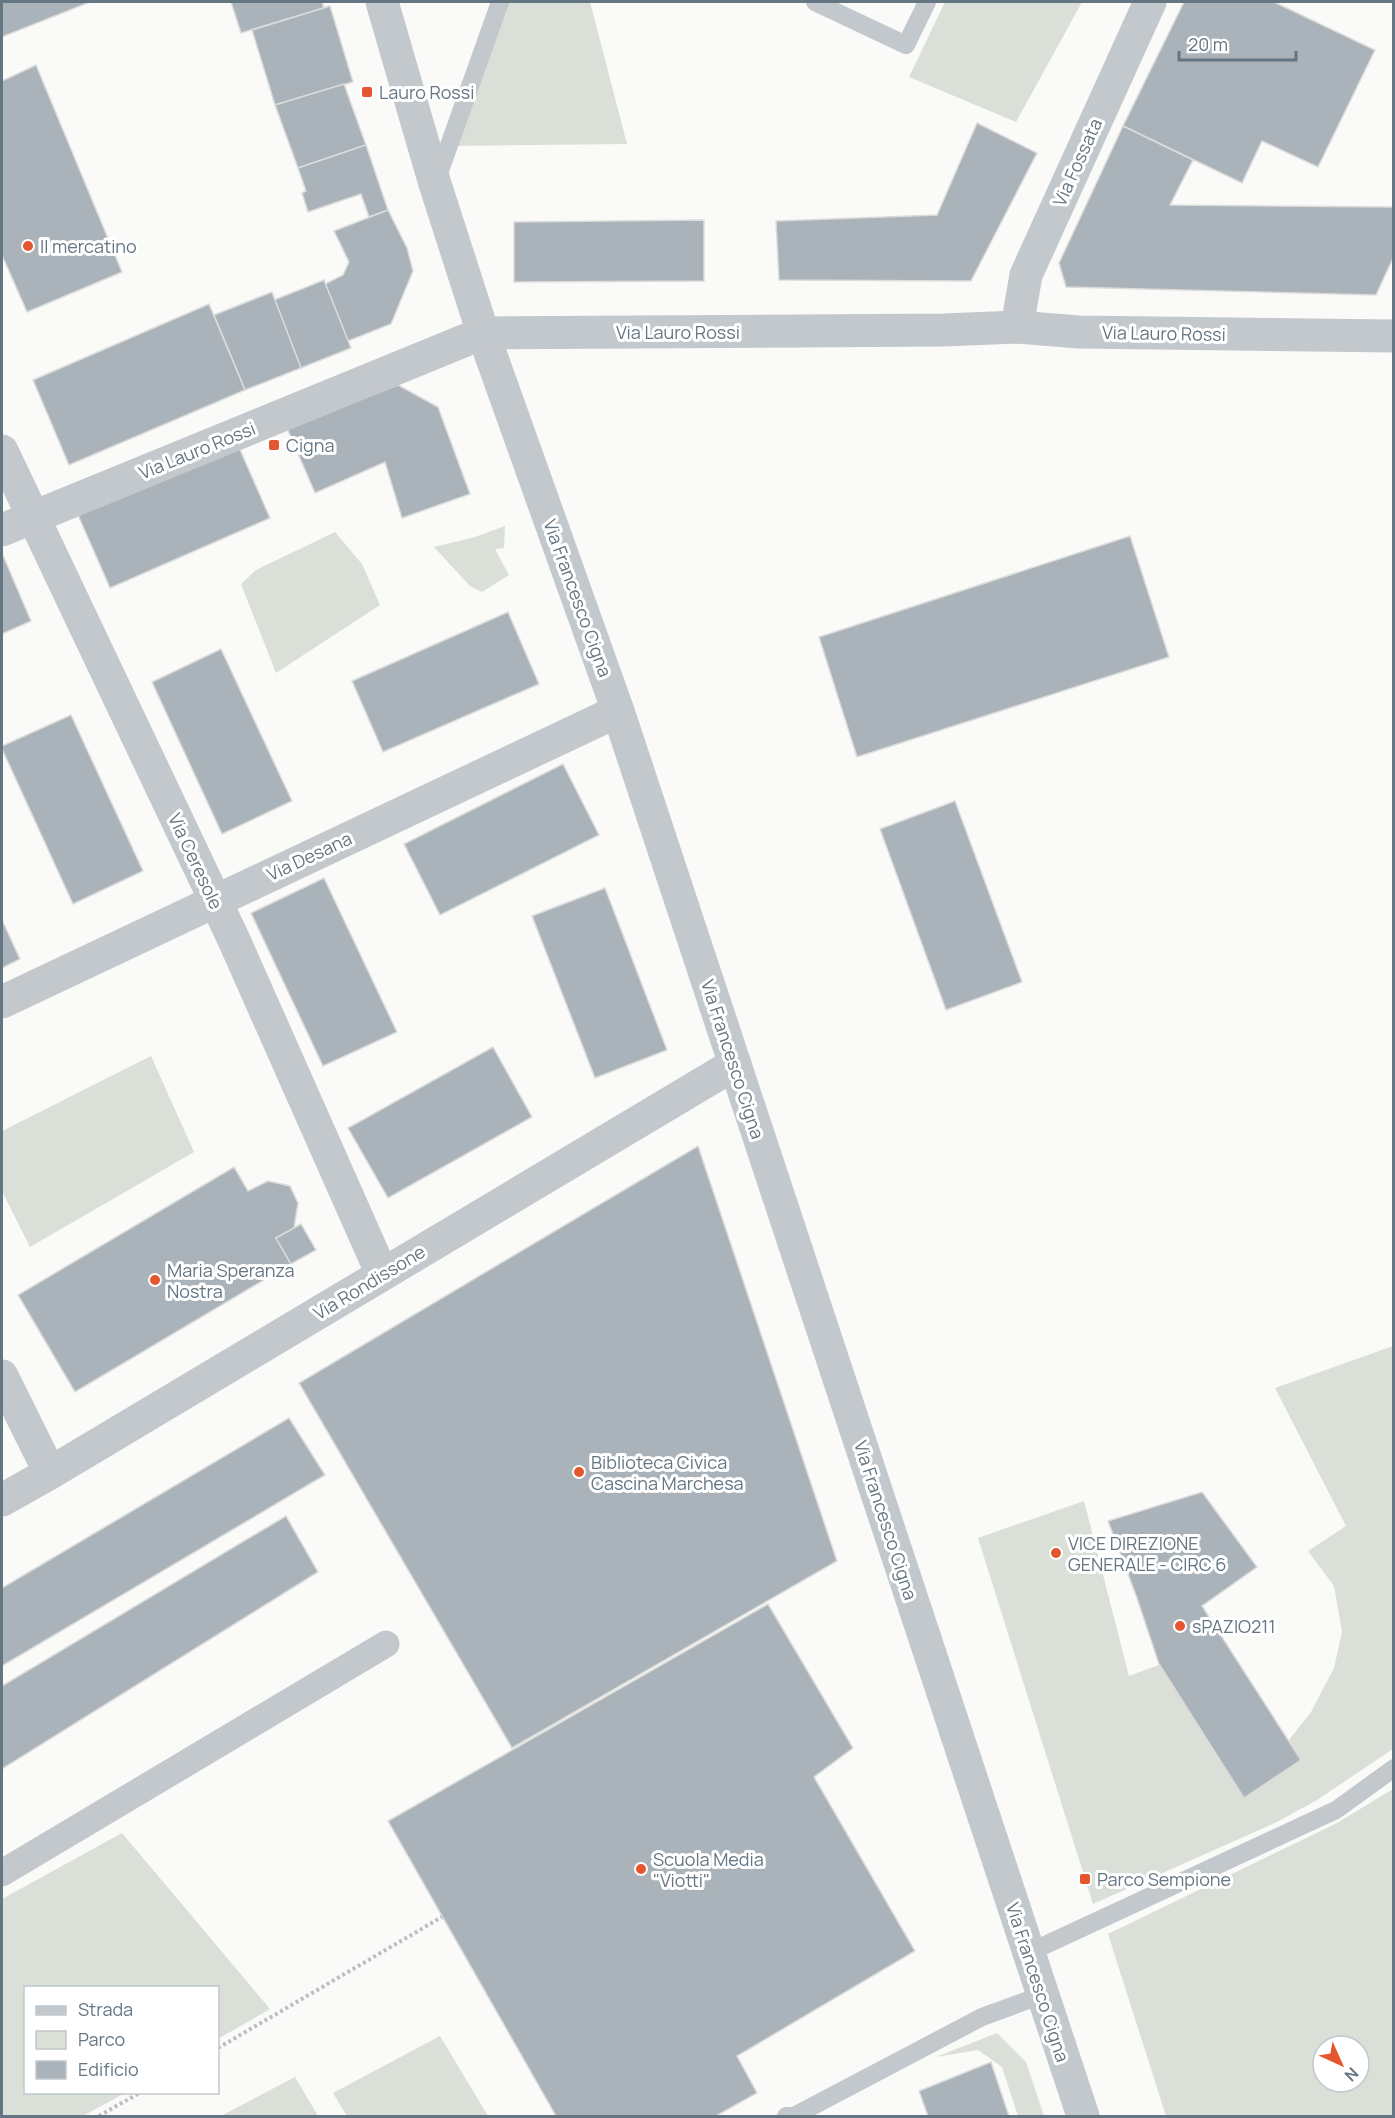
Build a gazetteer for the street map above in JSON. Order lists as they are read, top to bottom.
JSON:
{
  "streets": {
    "street": [
      "Via Fossata",
      "Via Lauro Rossi",
      "Via Francesco Cigna",
      "Via Desana",
      "Via Ceresole",
      "Via Rondissone"
    ]
  },
  "crossings": [
    ["Via Fossata", "Via Lauro Rossi"],
    ["Via Lauro Rossi", "Via Francesco Cigna"],
    ["Via Lauro Rossi", "Via Ceresole"],
    ["Via Francesco Cigna", "Via Desana"],
    ["Via Francesco Cigna", "Via Rondissone"],
    ["Via Desana", "Via Ceresole"],
    ["Via Ceresole", "Via Rondissone"]
  ],
  "places": {
    "transit": ["Lauro Rossi", "Cigna", "Parco Sempione"],
    "other": [
      "Il mercatino",
      "Maria Speranza Nostra",
      "Biblioteca Civica Cascina Marchesa",
      "VICE DIREZIONE GENERALE - CIRC 6",
      "sPAZIO211",
      "Scuola Media \"Viotti\""
    ]
  },
  "legend": ["Strada", "Parco", "Edificio"],
  "scale_bar": "20 m",
  "north": "bottom right"
}
